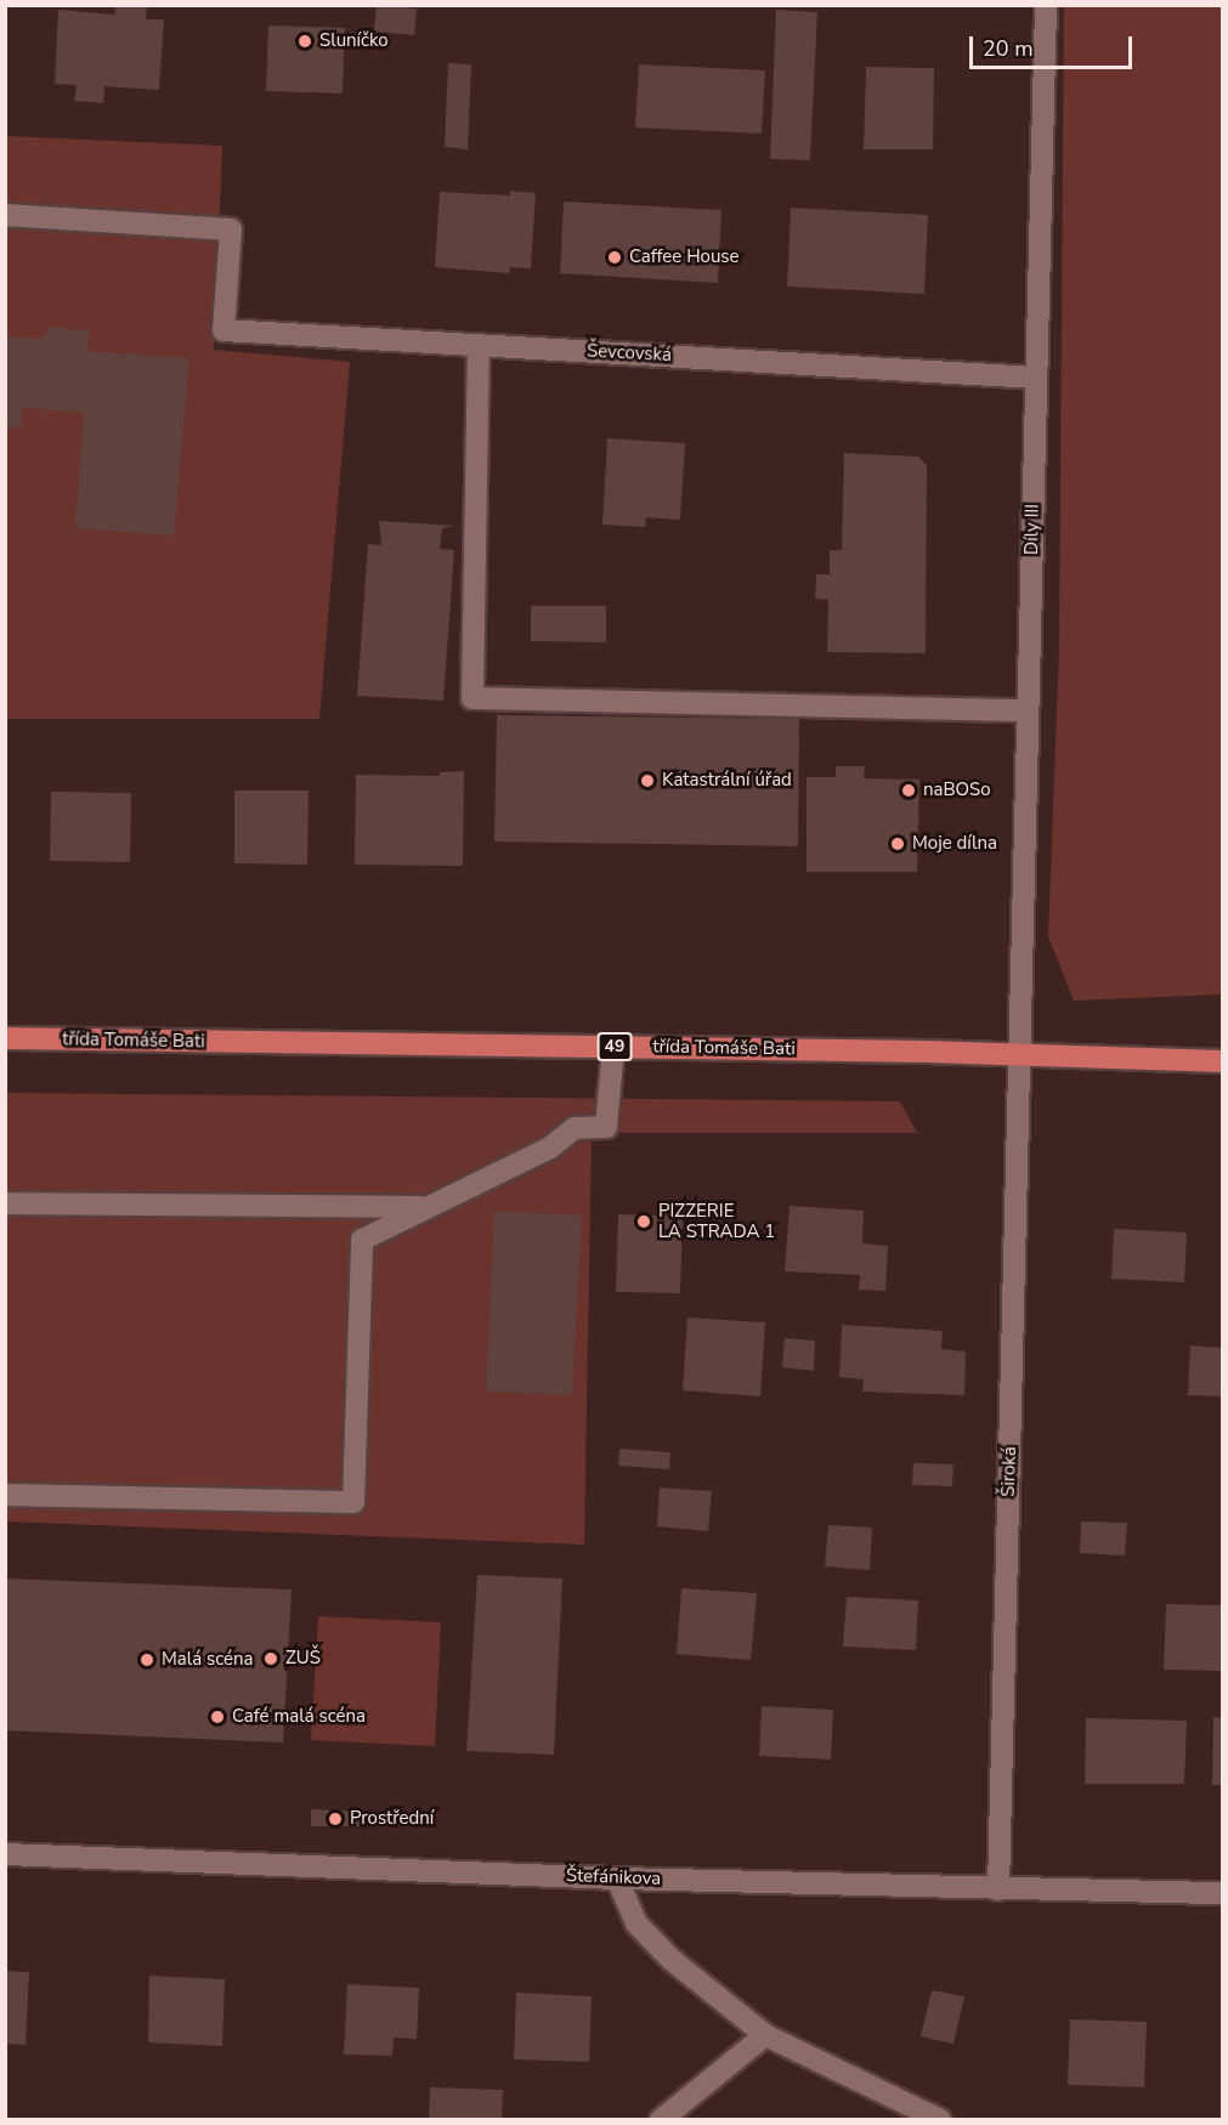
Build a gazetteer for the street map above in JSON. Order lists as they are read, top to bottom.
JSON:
{
  "streets": {
    "main road": ["třída Tomáše Bati", "49"],
    "street": [
      "Ševcovská",
      "Díly III",
      "Široká",
      "Štefánikova"
    ]
  },
  "crossings": [
    ["Ševcovská", "Díly III"],
    ["Díly III", "třída Tomáše Bati"],
    ["Díly III", "Široká"],
    ["třída Tomáše Bati", "Široká"],
    ["Široká", "Štefánikova"]
  ],
  "places": [
    "Sluníčko",
    "Caffee House",
    "Katastrální úřad",
    "naBOSo",
    "Moje dílna",
    "PIZZERIE LA STRADA 1",
    "ZUŠ",
    "Malá scéna",
    "Café malá scéna",
    "Prostřední"
  ],
  "scale_bar": "20 m"
}
